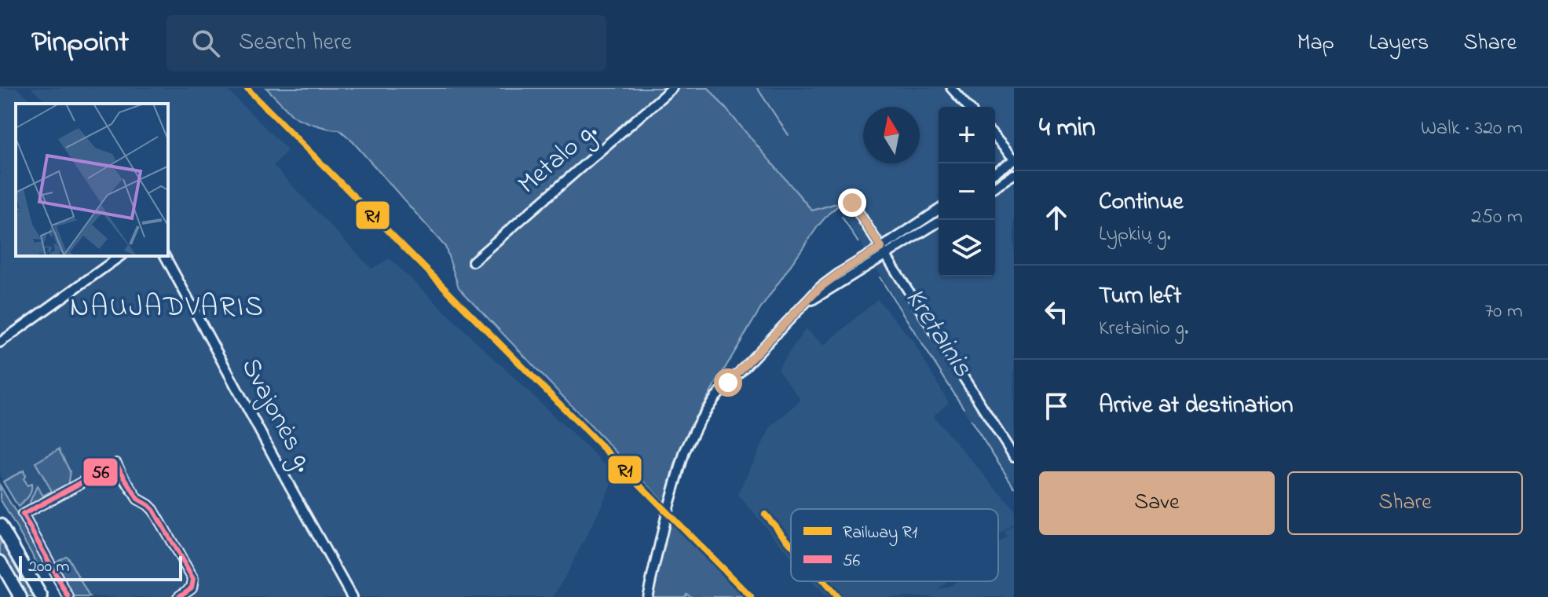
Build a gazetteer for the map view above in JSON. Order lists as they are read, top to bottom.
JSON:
{
  "streets": {
    "street": ["Metalo g.", "Svajonės g."]
  },
  "districts": ["NAUJADVARIS"],
  "water": ["Kretainis"],
  "lines": ["rail line R1", "transit line 56"],
  "legend": ["Railway R1", "56"],
  "scale_bar": "200 m",
  "north": "top",
  "page": {
    "header": "Pinpoint",
    "search": "Search here",
    "nav": ["Map", "Layers", "Share"],
    "heading": ["4 min", "Walk · 320 m"],
    "map_buttons": ["+", "−"],
    "list": [
      ["Continue", "Lypkių g.", "250 m"],
      ["Turn left", "Kretainio g.", "70 m"],
      "Arrive at destination"
    ],
    "buttons": ["Save", "Share"],
    "scale": "200 m"
  }
}
